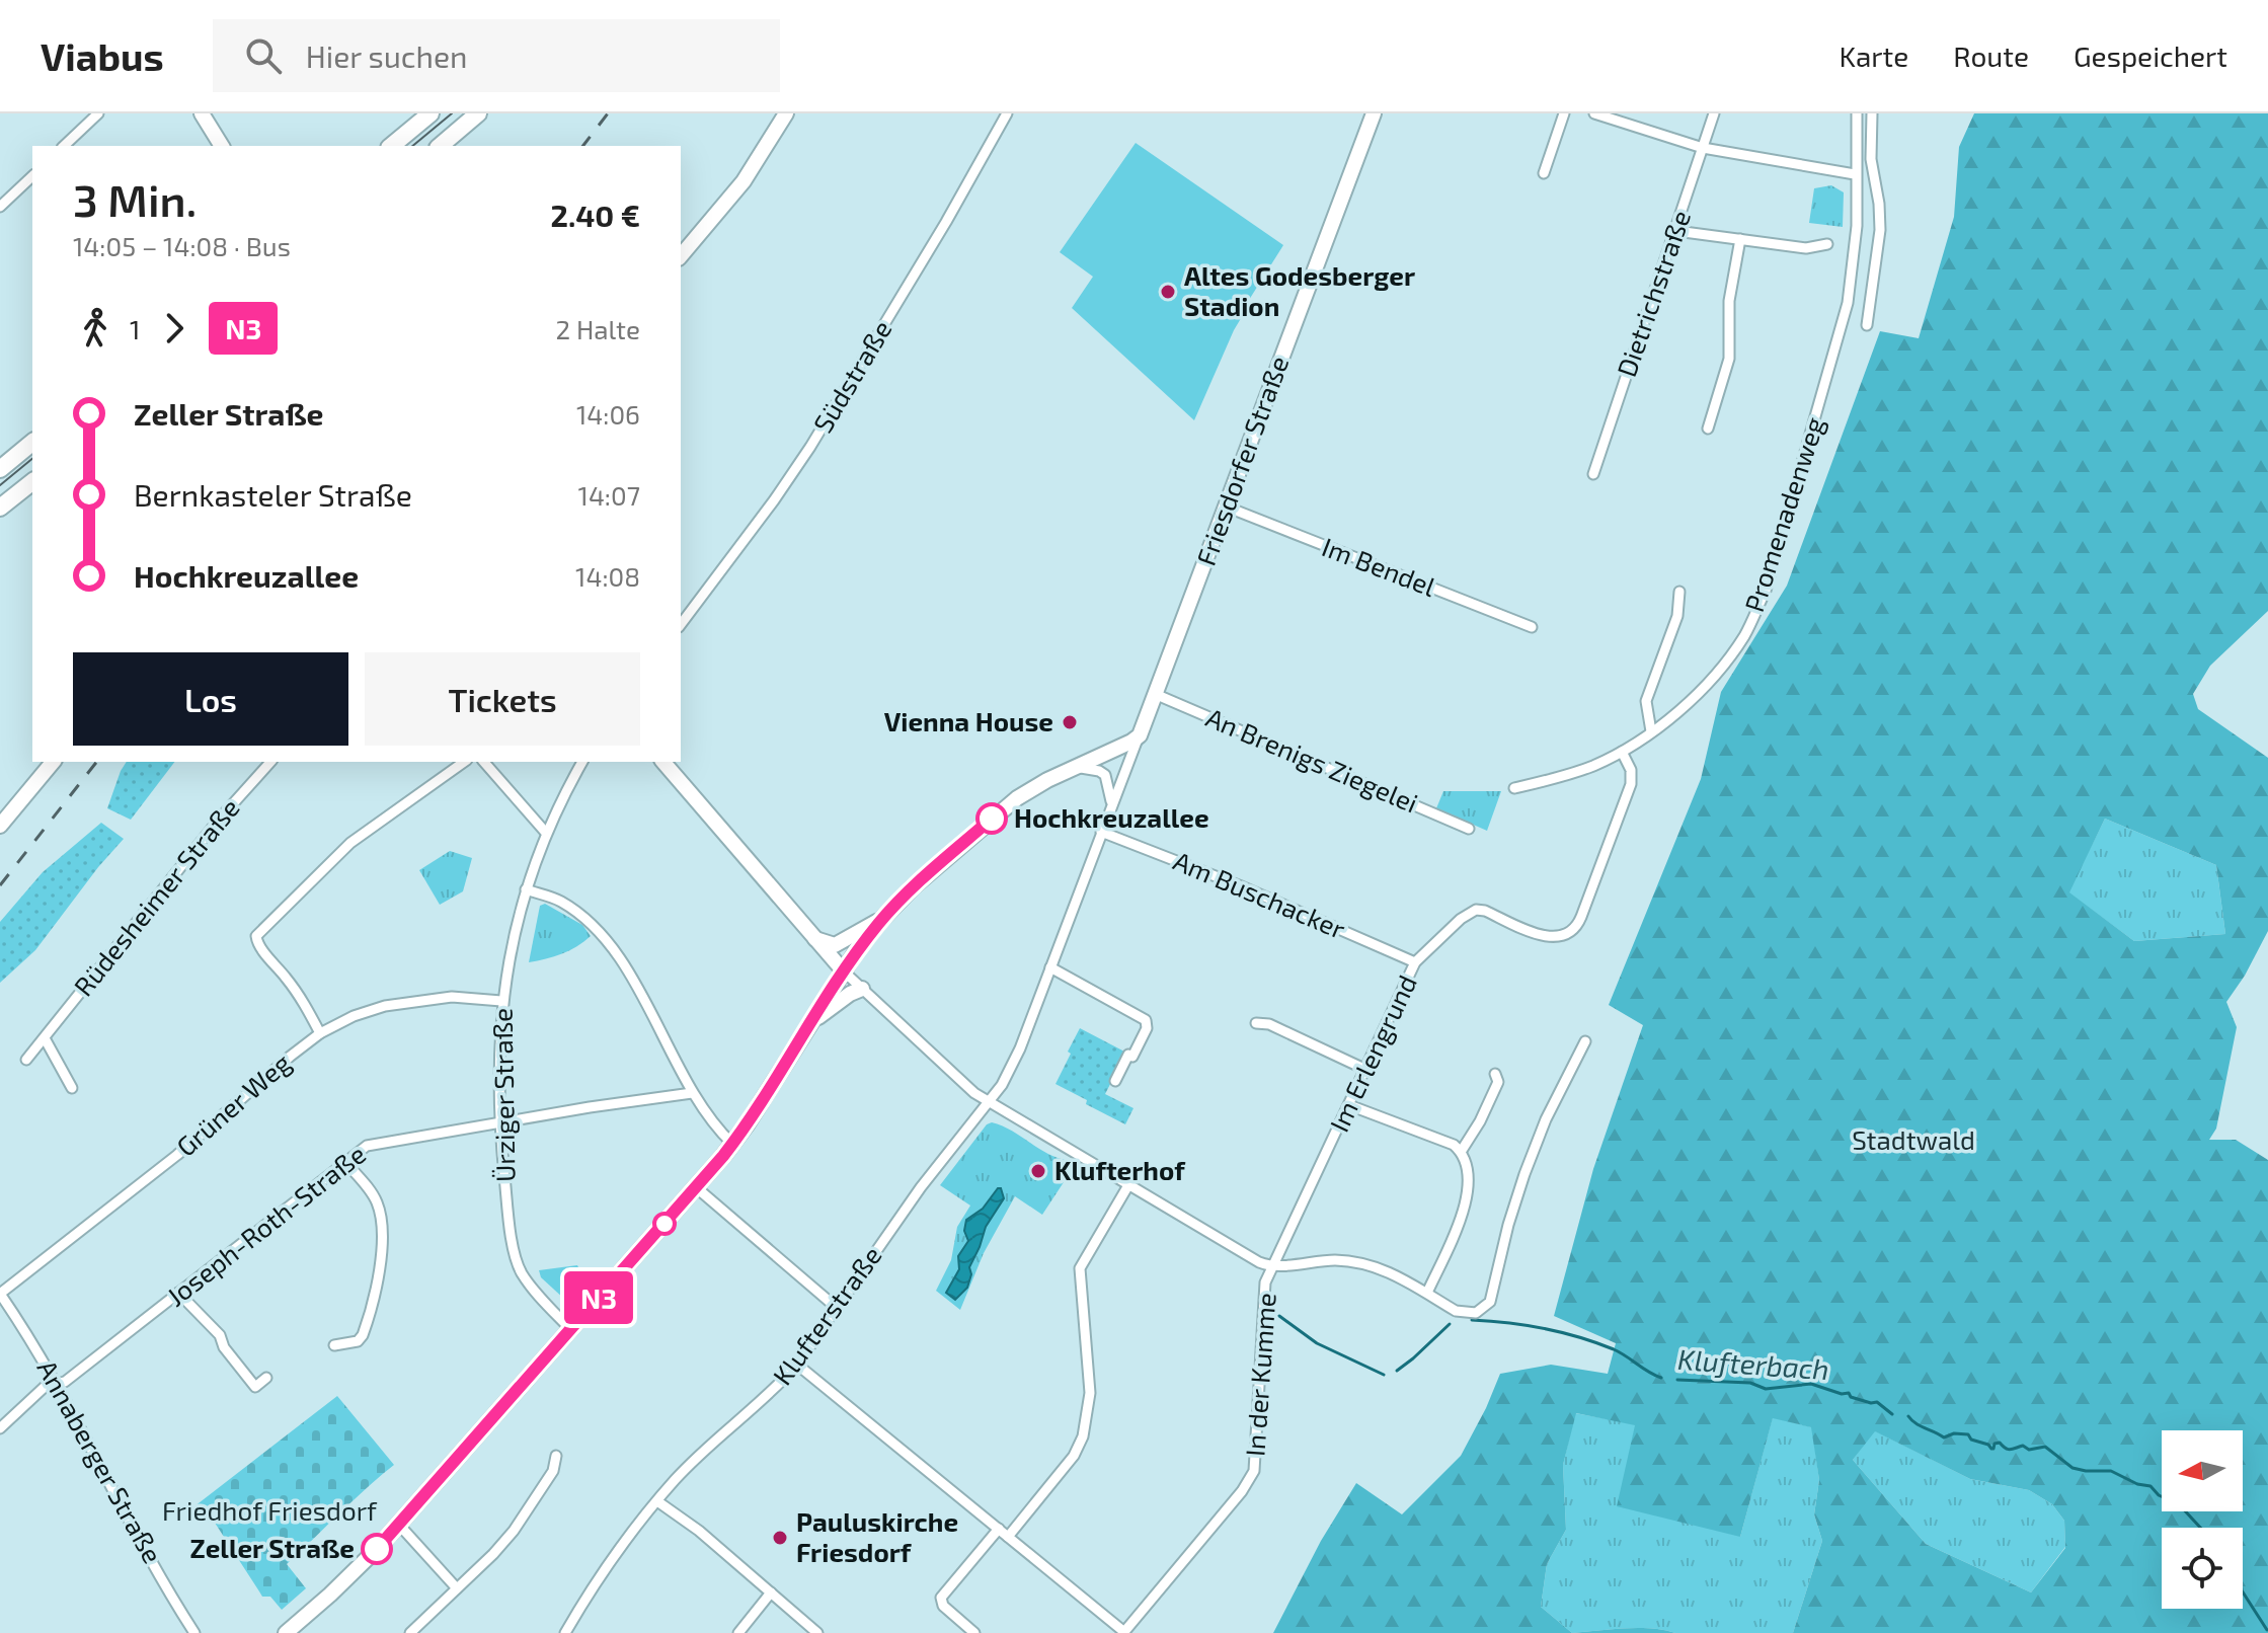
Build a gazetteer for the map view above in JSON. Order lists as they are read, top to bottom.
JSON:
{
  "streets": {
    "street": [
      "Dietrichstraße",
      "Südstraße",
      "Friesdorfer Straße",
      "Promenadenweg",
      "Im Bendel",
      "An Brenigs Ziegelei",
      "Am Buschacker",
      "Rüdesheimer Straße",
      "Im Erlengrund",
      "Ürziger Straße",
      "Grüner Weg",
      "Joseph-Roth-Straße",
      "Klufterstraße",
      "In der Kumme",
      "Annaberger Straße"
    ]
  },
  "crossings": [
    ["Friesdorfer Straße", "Im Bendel"],
    ["Friesdorfer Straße", "An Brenigs Ziegelei"],
    ["Friesdorfer Straße", "Am Buschacker"],
    ["Friesdorfer Straße", "Klufterstraße"],
    ["Promenadenweg", "Im Erlengrund"],
    ["Am Buschacker", "Im Erlengrund"],
    ["Im Erlengrund", "In der Kumme"],
    ["Ürziger Straße", "Grüner Weg"],
    ["Ürziger Straße", "Joseph-Roth-Straße"],
    ["Grüner Weg", "Annaberger Straße"],
    ["Joseph-Roth-Straße", "Annaberger Straße"]
  ],
  "water": ["Klufterbach"],
  "parks": ["Stadtwald", "Friedhof Friesdorf"],
  "places": [
    "Altes Godesberger Stadion",
    "Vienna House",
    "Hochkreuzallee",
    "Klufterhof",
    "Pauluskirche Friesdorf",
    "Zeller Straße"
  ],
  "lines": ["bus line N3"],
  "north": "left",
  "page": {
    "header": "Viabus",
    "search": "Hier suchen",
    "nav": ["Karte", "Route", "Gespeichert"],
    "on_map": "N3",
    "heading": ["3 Min.", "14:05 – 14:08 · Bus", "2.40 €"],
    "legs": ["1", "N3", "2 Halte"],
    "list": [
      {
        "name": "Zeller Straße",
        "value": "14:06"
      },
      {
        "name": "Bernkasteler Straße",
        "value": "14:07"
      },
      {
        "name": "Hochkreuzallee",
        "value": "14:08"
      }
    ],
    "buttons": ["Los", "Tickets"]
  }
}
